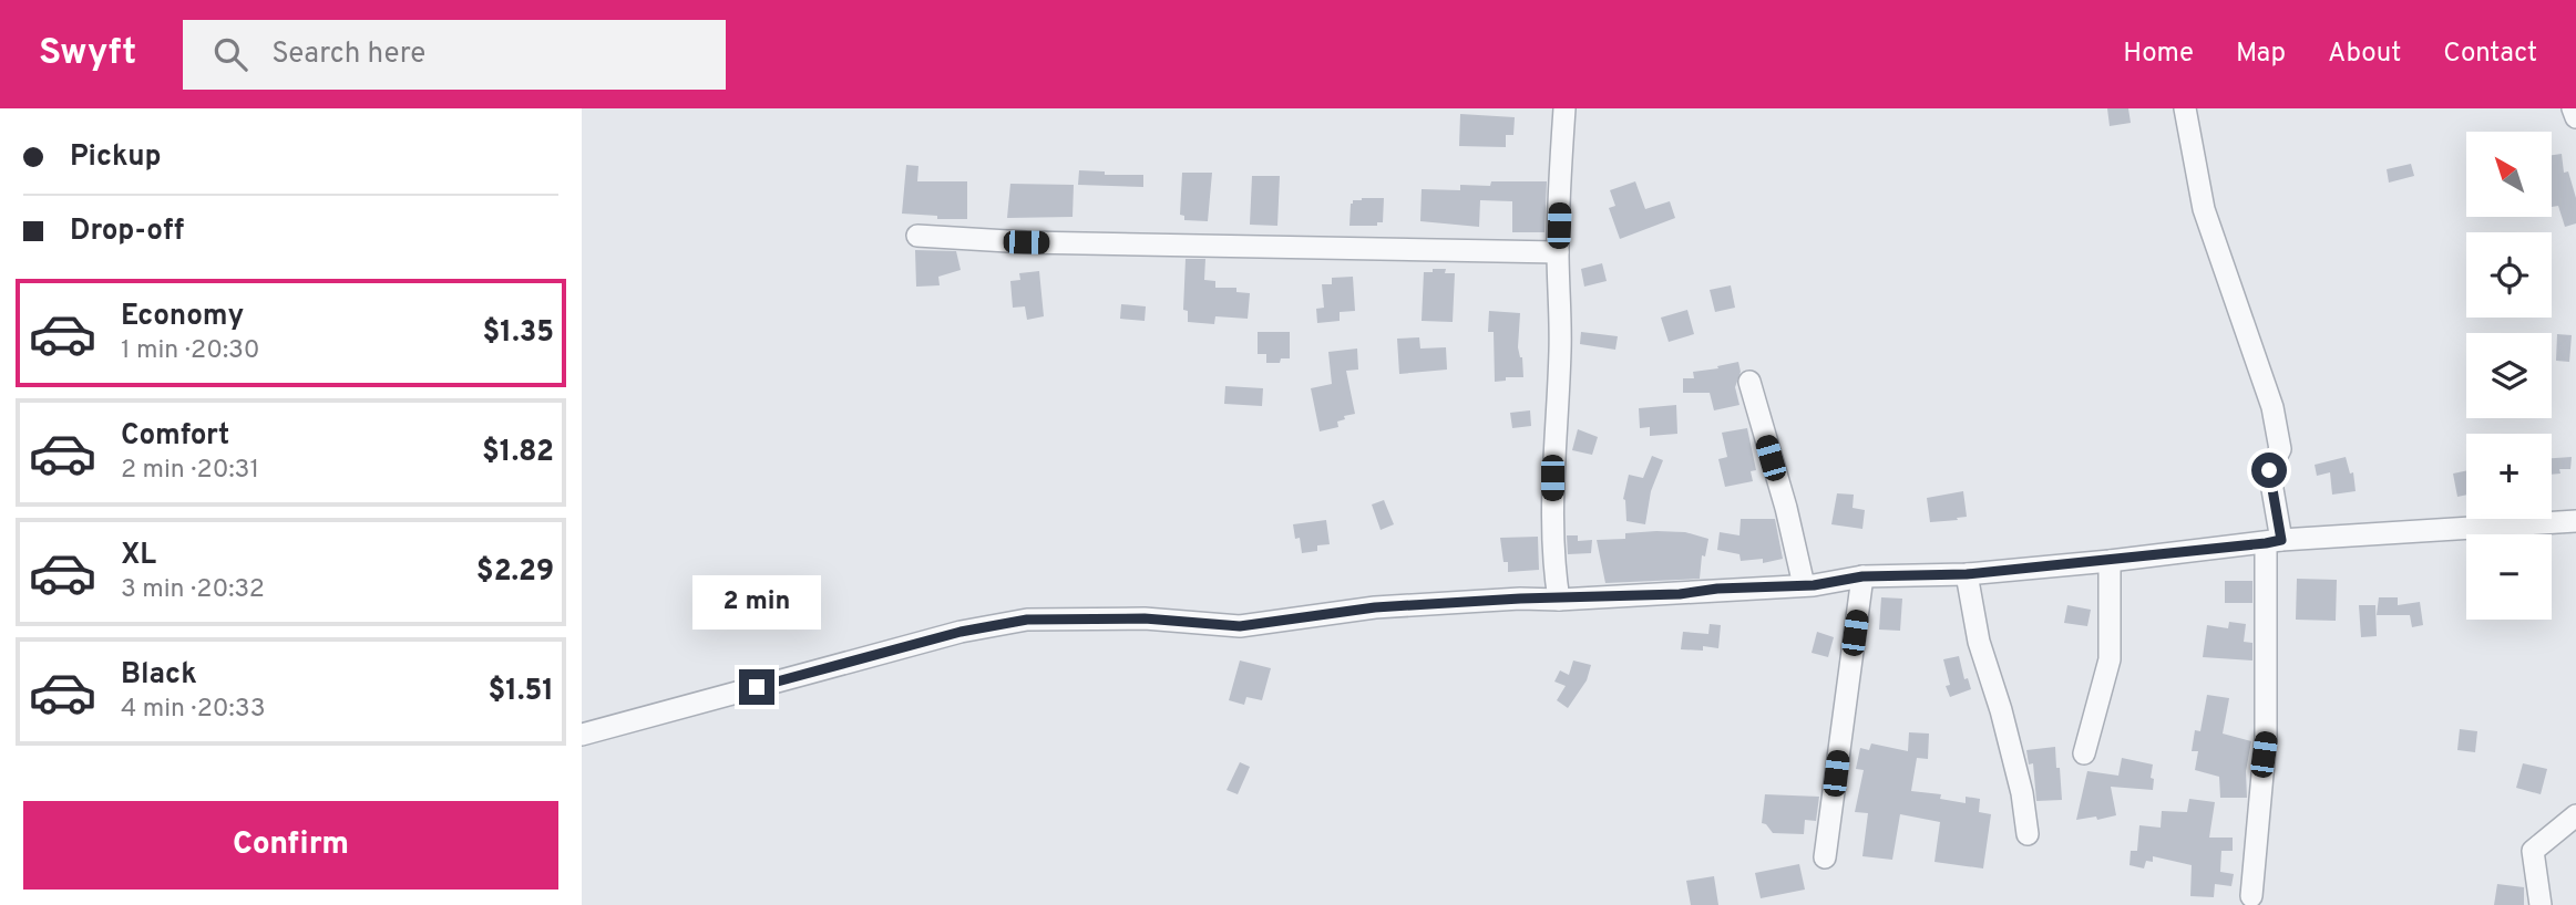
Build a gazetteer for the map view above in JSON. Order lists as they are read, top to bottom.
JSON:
{
  "north": "top left",
  "page": {
    "header": "Swyft",
    "search": "Search here",
    "nav": [
      "Home",
      "Map",
      "About",
      "Contact"
    ],
    "banner": ["Pickup", "Drop-off"],
    "map_buttons": ["+", "−"],
    "list": [
      {
        "name": "Economy",
        "note": "1 min · 20:30",
        "value": "$1.35"
      },
      {
        "name": "Comfort",
        "note": "2 min · 20:31",
        "value": "$1.82"
      },
      {
        "name": "XL",
        "note": "3 min · 20:32",
        "value": "$2.29"
      },
      {
        "name": "Black",
        "note": "4 min · 20:33",
        "value": "$1.51"
      }
    ],
    "bubble": "2 min",
    "buttons": "Confirm"
  }
}
